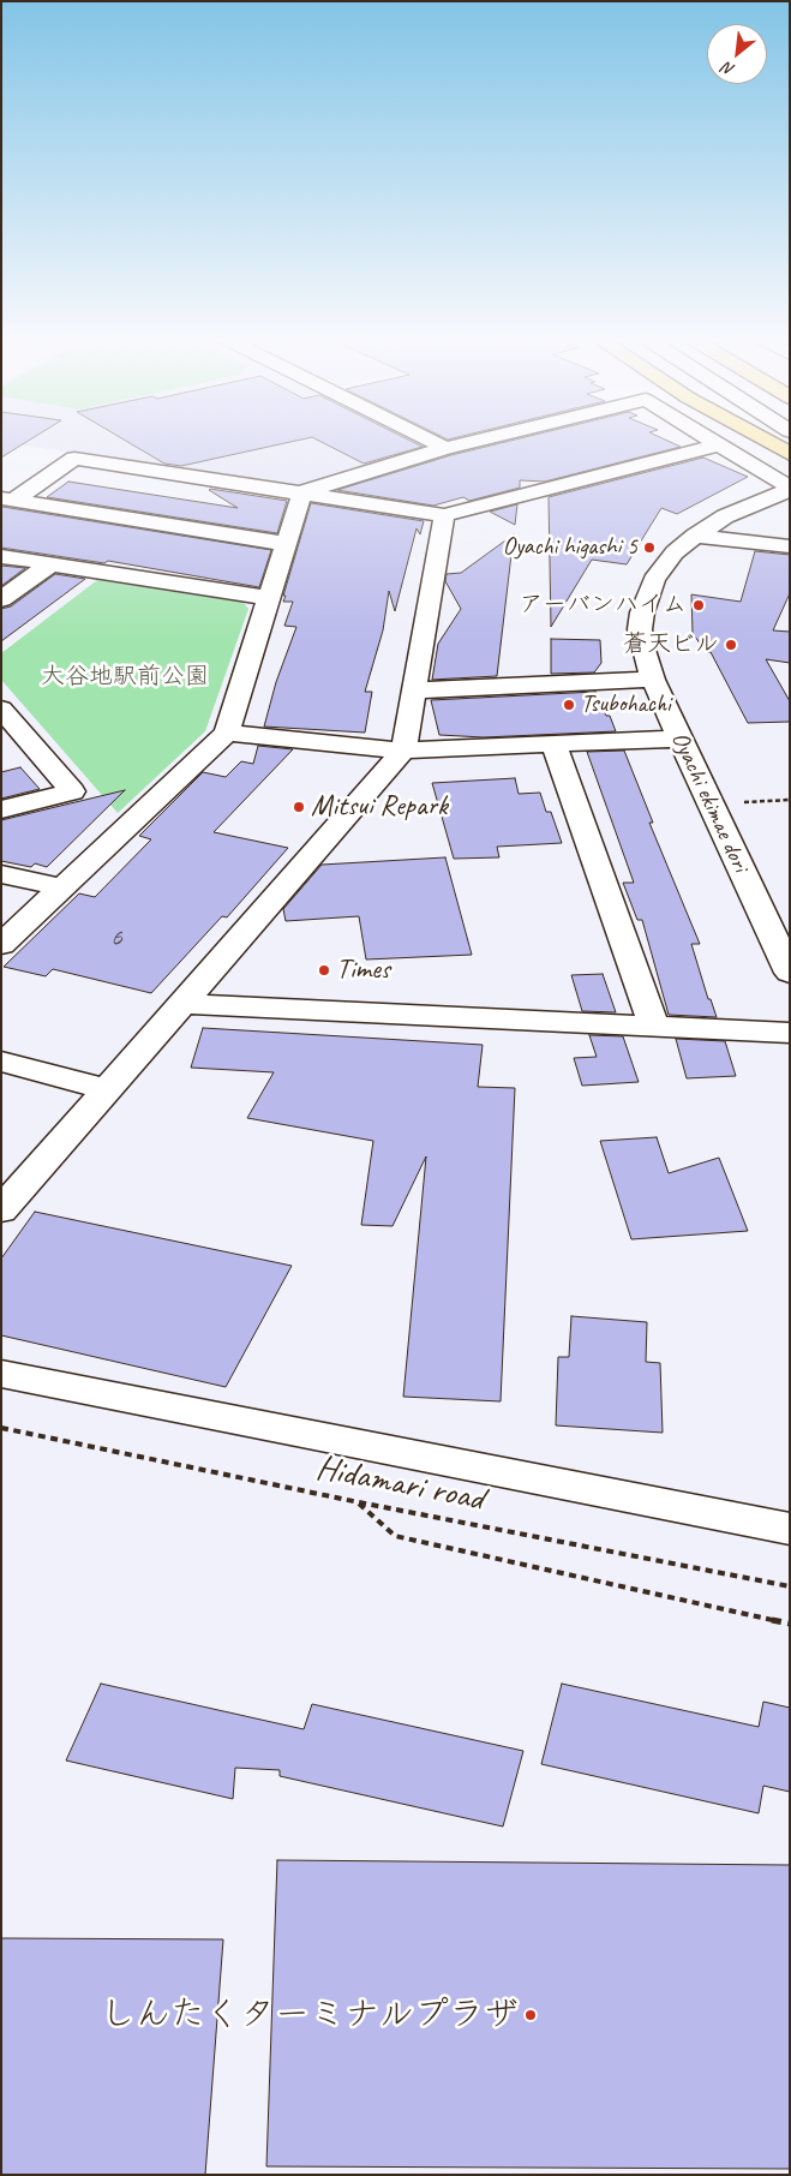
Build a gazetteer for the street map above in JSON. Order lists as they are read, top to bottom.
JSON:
{
  "streets": {
    "street": ["Oyachi ekimae dori"],
    "path": ["Hidamari road"]
  },
  "parks": ["大谷地駅前公園"],
  "places": [
    "Oyachi higashi 5",
    "アーバンハイム",
    "蒼天ビル",
    "Tsubohachi",
    "Mitsui Repark",
    "Times",
    "しんたくターミナルプラザ"
  ],
  "house_numbers": ["6"],
  "north": "bottom left"
}
